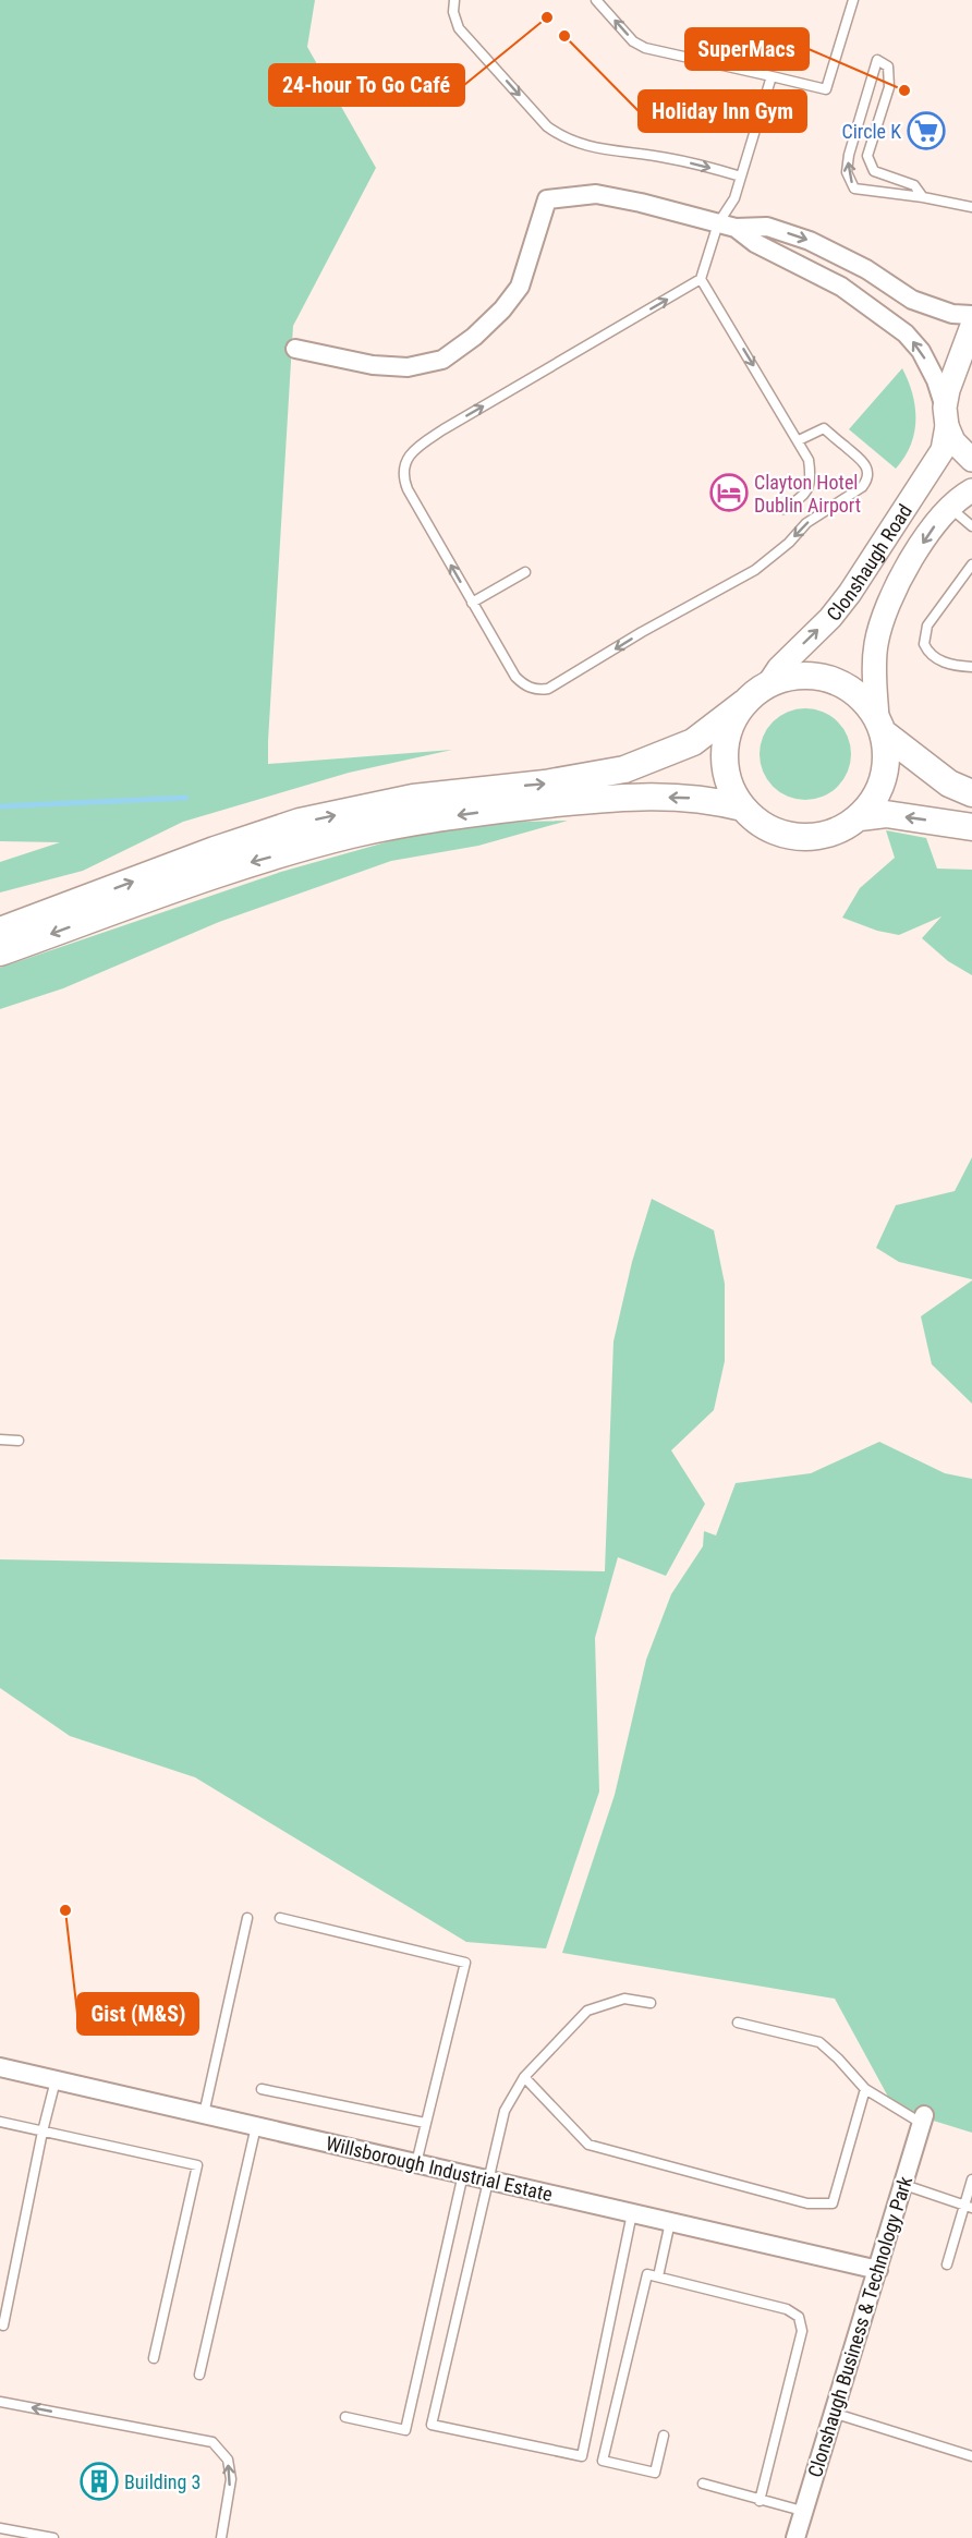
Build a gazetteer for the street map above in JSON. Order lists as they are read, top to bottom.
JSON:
{
  "streets": {
    "street": ["Clonshaugh Road", "Willsborough Industrial Estate", "Clonshaugh Business & Technology Park"]
  },
  "crossings": [
    ["Willsborough Industrial Estate", "Clonshaugh Business & Technology Park"]
  ],
  "places": {
    "other": [
      "24-hour To Go Café",
      "Holiday Inn Gym",
      "SuperMacs",
      "Gist (M&S)"
    ],
    "supermarket": ["Circle K"],
    "hotel": ["Clayton Hotel Dublin Airport"],
    "building": ["Building 3"]
  }
}
